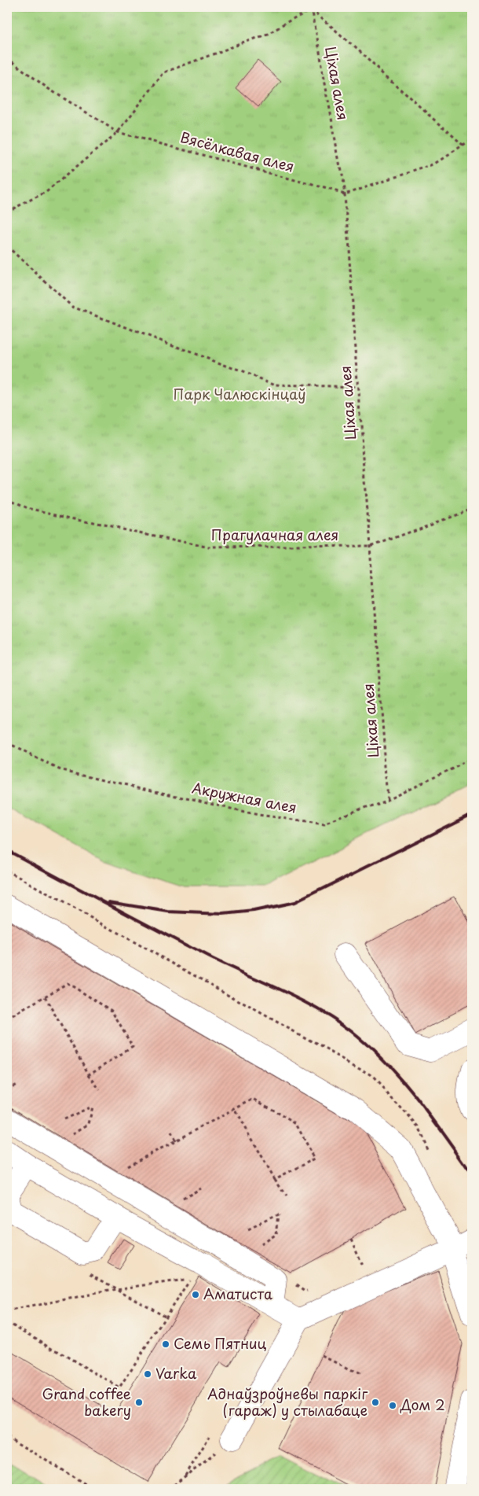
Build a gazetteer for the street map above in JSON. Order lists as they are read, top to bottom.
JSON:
{
  "streets": {
    "path": [
      "Ціхая алея",
      "Вясёлкавая алея",
      "Прагулачная алея",
      "Акружная алея"
    ]
  },
  "crossings": [
    ["Ціхая алея", "Вясёлкавая алея"],
    ["Ціхая алея", "Прагулачная алея"],
    ["Ціхая алея", "Акружная алея"]
  ],
  "parks": ["Парк Чалюскінцаў"],
  "places": [
    "Аматиста",
    "Семь Пятниц",
    "Varka",
    "Grand coffee bakery",
    "Аднаўзроўневы паркіг (гараж) у стылабаце",
    "Дом 2"
  ]
}
